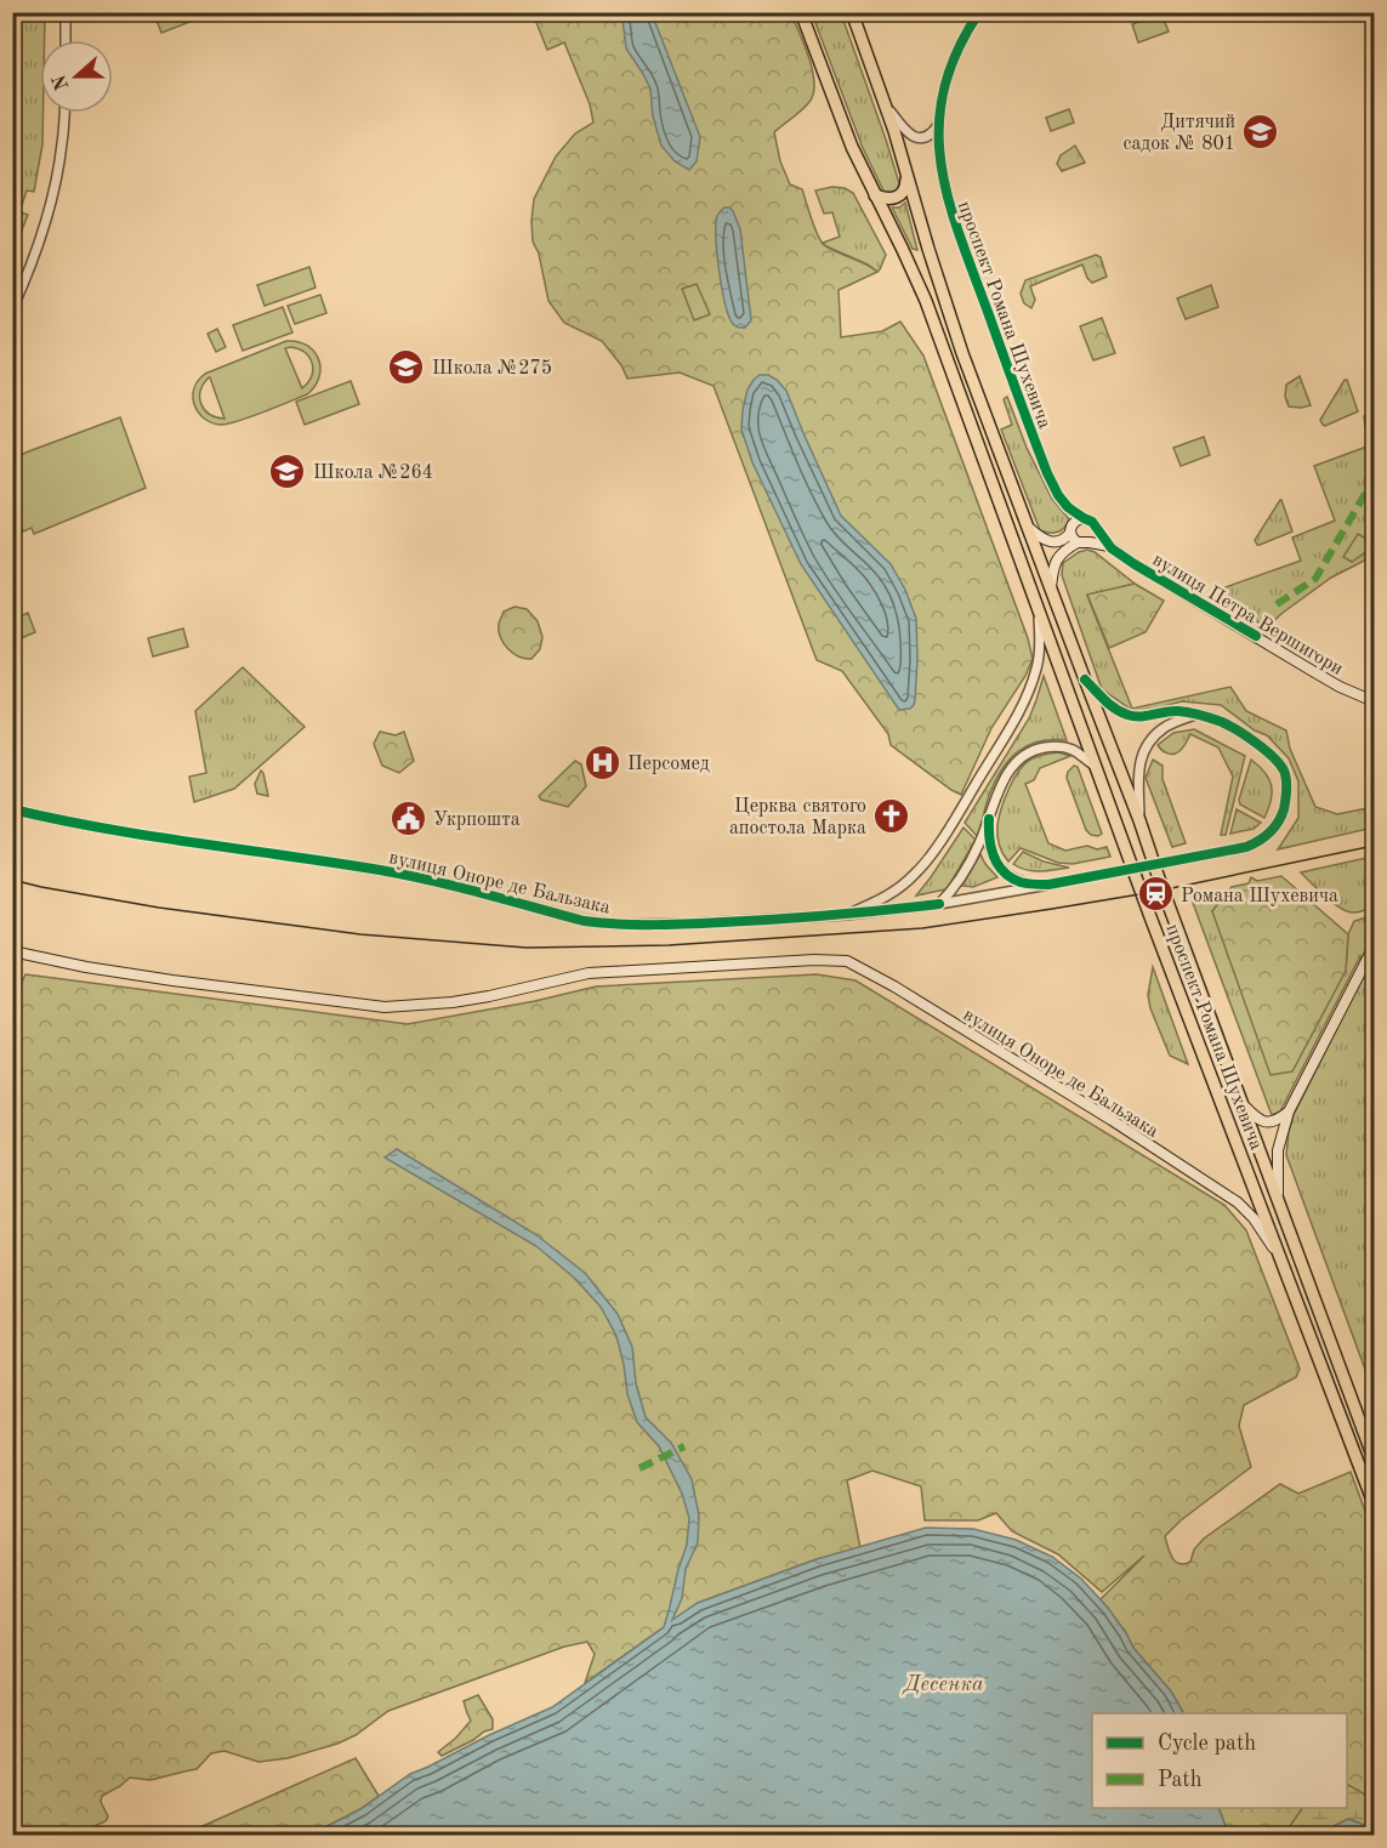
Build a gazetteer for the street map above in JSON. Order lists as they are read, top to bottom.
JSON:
{
  "streets": {
    "main road": ["проспект Романа Шухевича", "вулиця Петра Вершигори", "вулиця Оноре де Бальзака"]
  },
  "crossings": [
    ["проспект Романа Шухевича", "вулиця Петра Вершигори"],
    ["проспект Романа Шухевича", "вулиця Оноре де Бальзака"]
  ],
  "water": ["Десенка"],
  "places": {
    "school or university": ["Дитячий садок № 801", "Школа №275", "Школа №264"],
    "hospital": ["Персомед"],
    "church": ["Церква святого апостола Марка"],
    "public building": ["Укрпошта"],
    "station": ["Романа Шухевича"]
  },
  "legend": ["Cycle path", "Path"],
  "north": "left"
}
